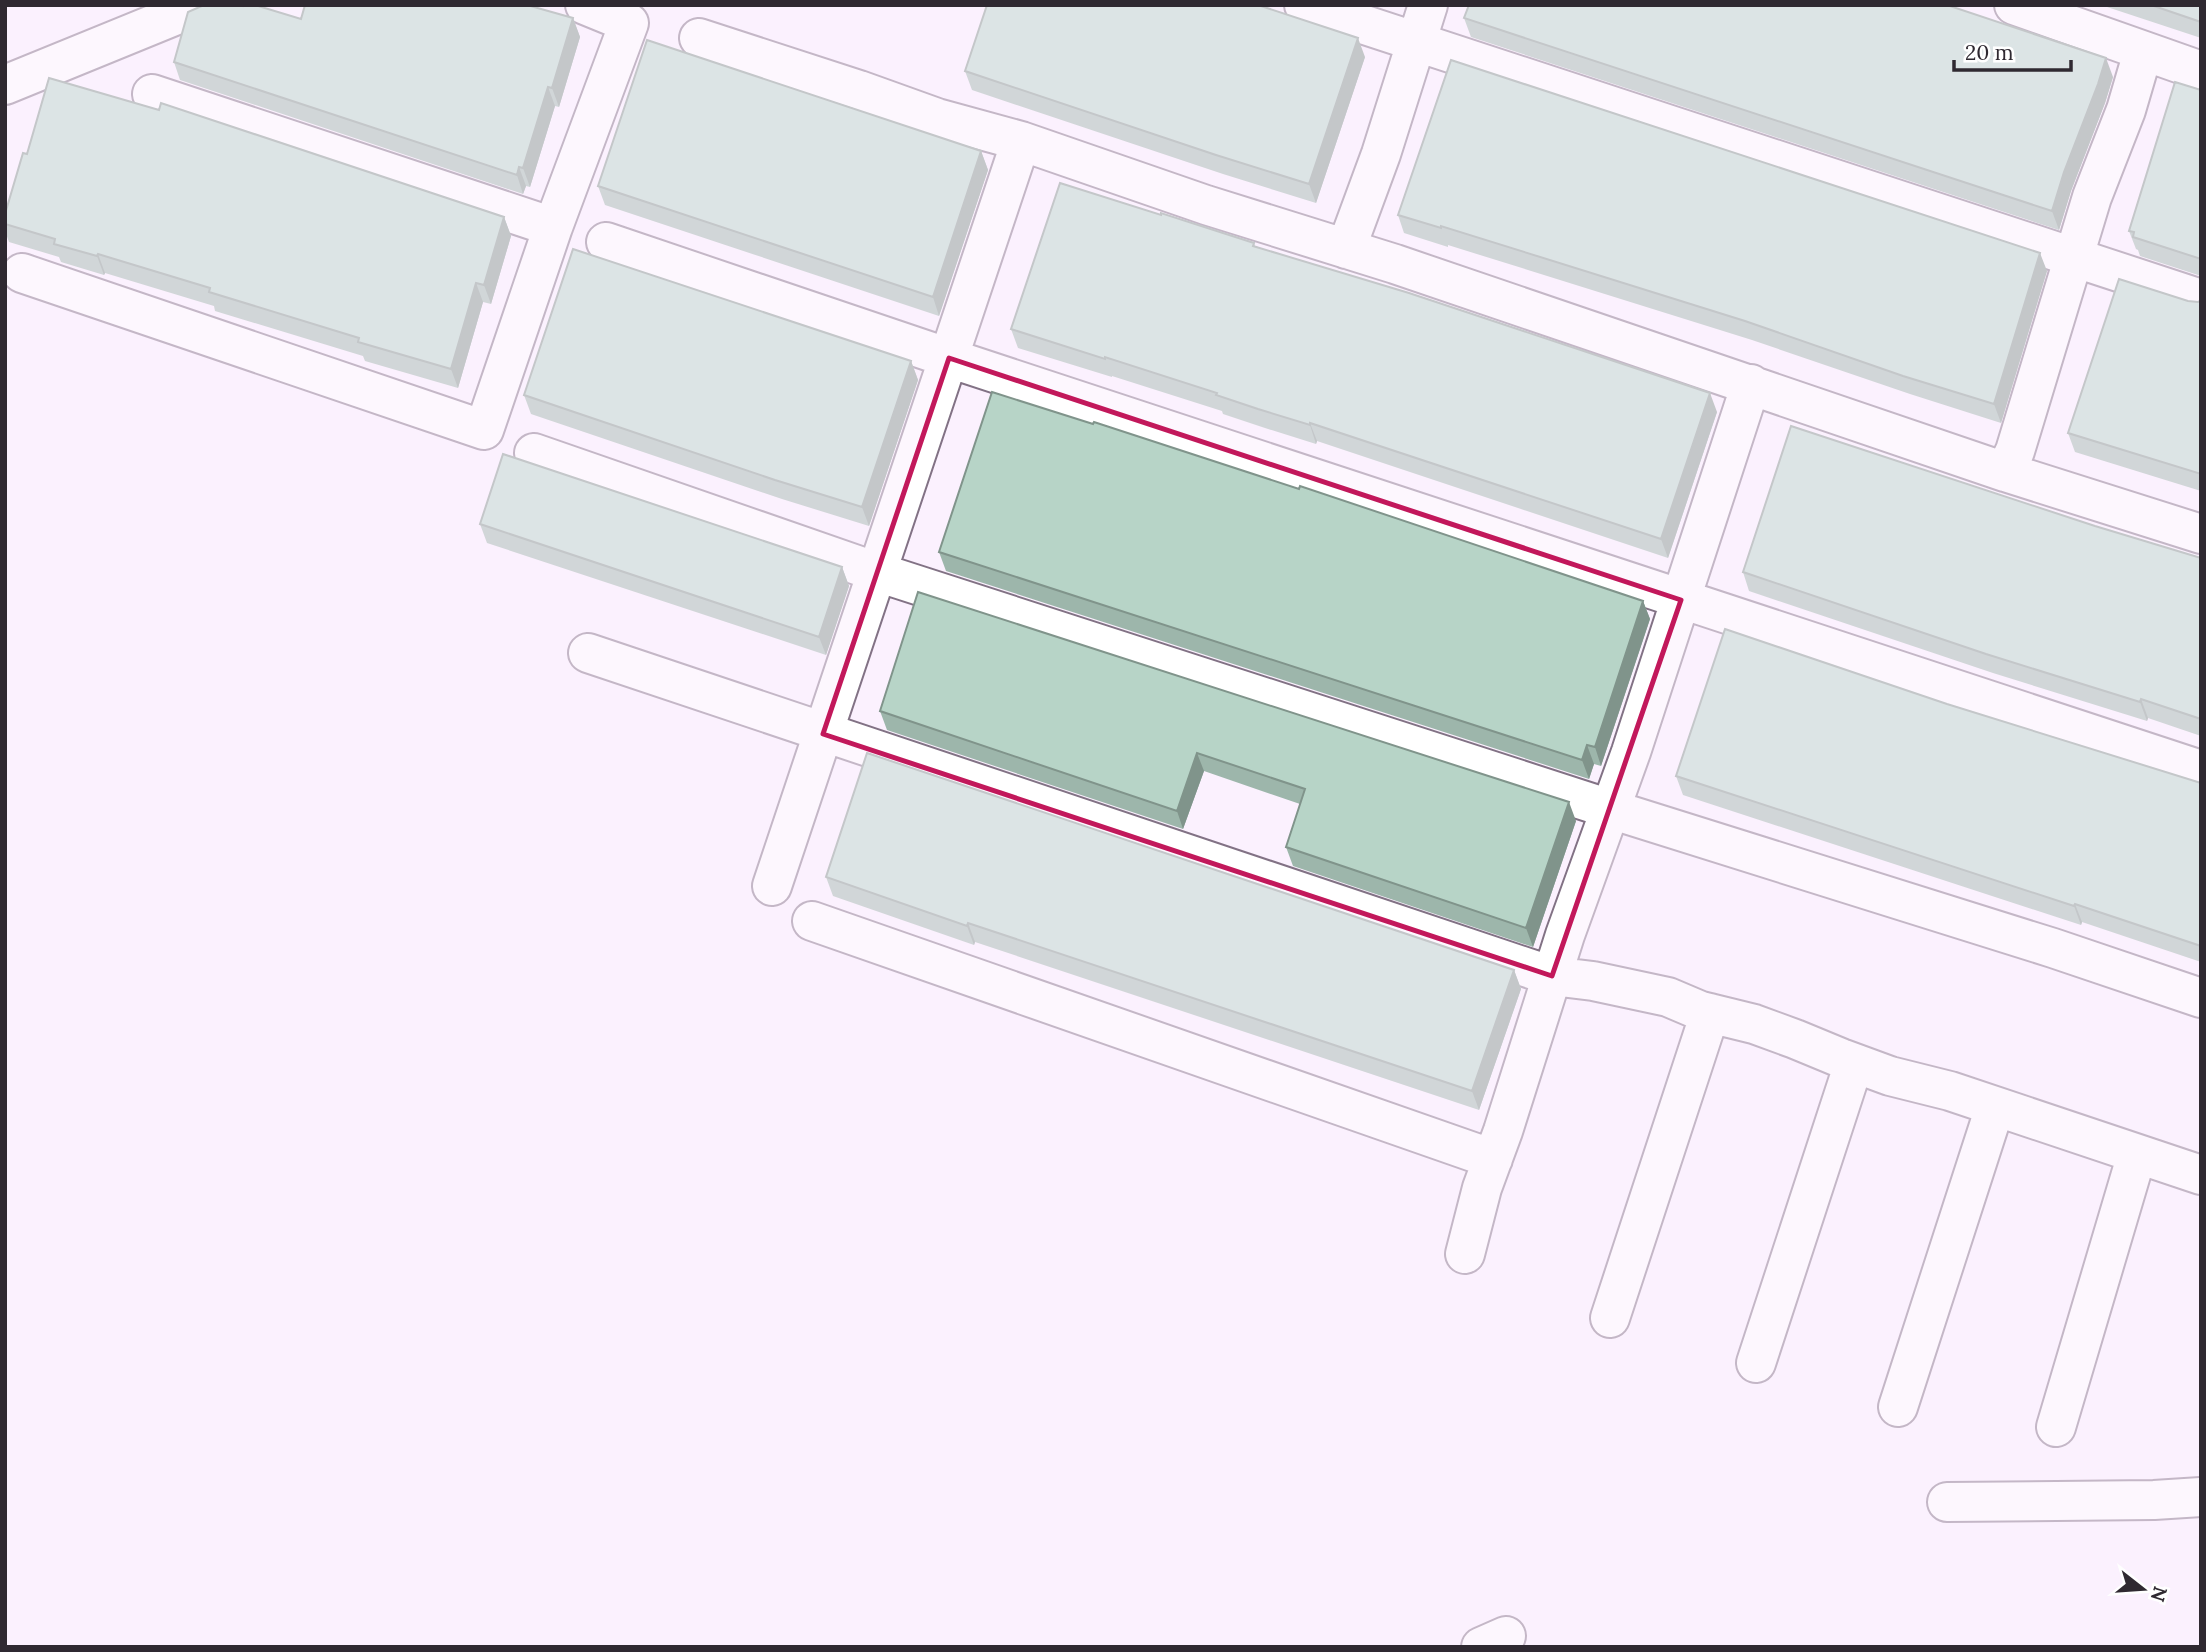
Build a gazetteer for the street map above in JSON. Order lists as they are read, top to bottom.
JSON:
{
  "scale_bar": "20 m",
  "north": "right"
}
